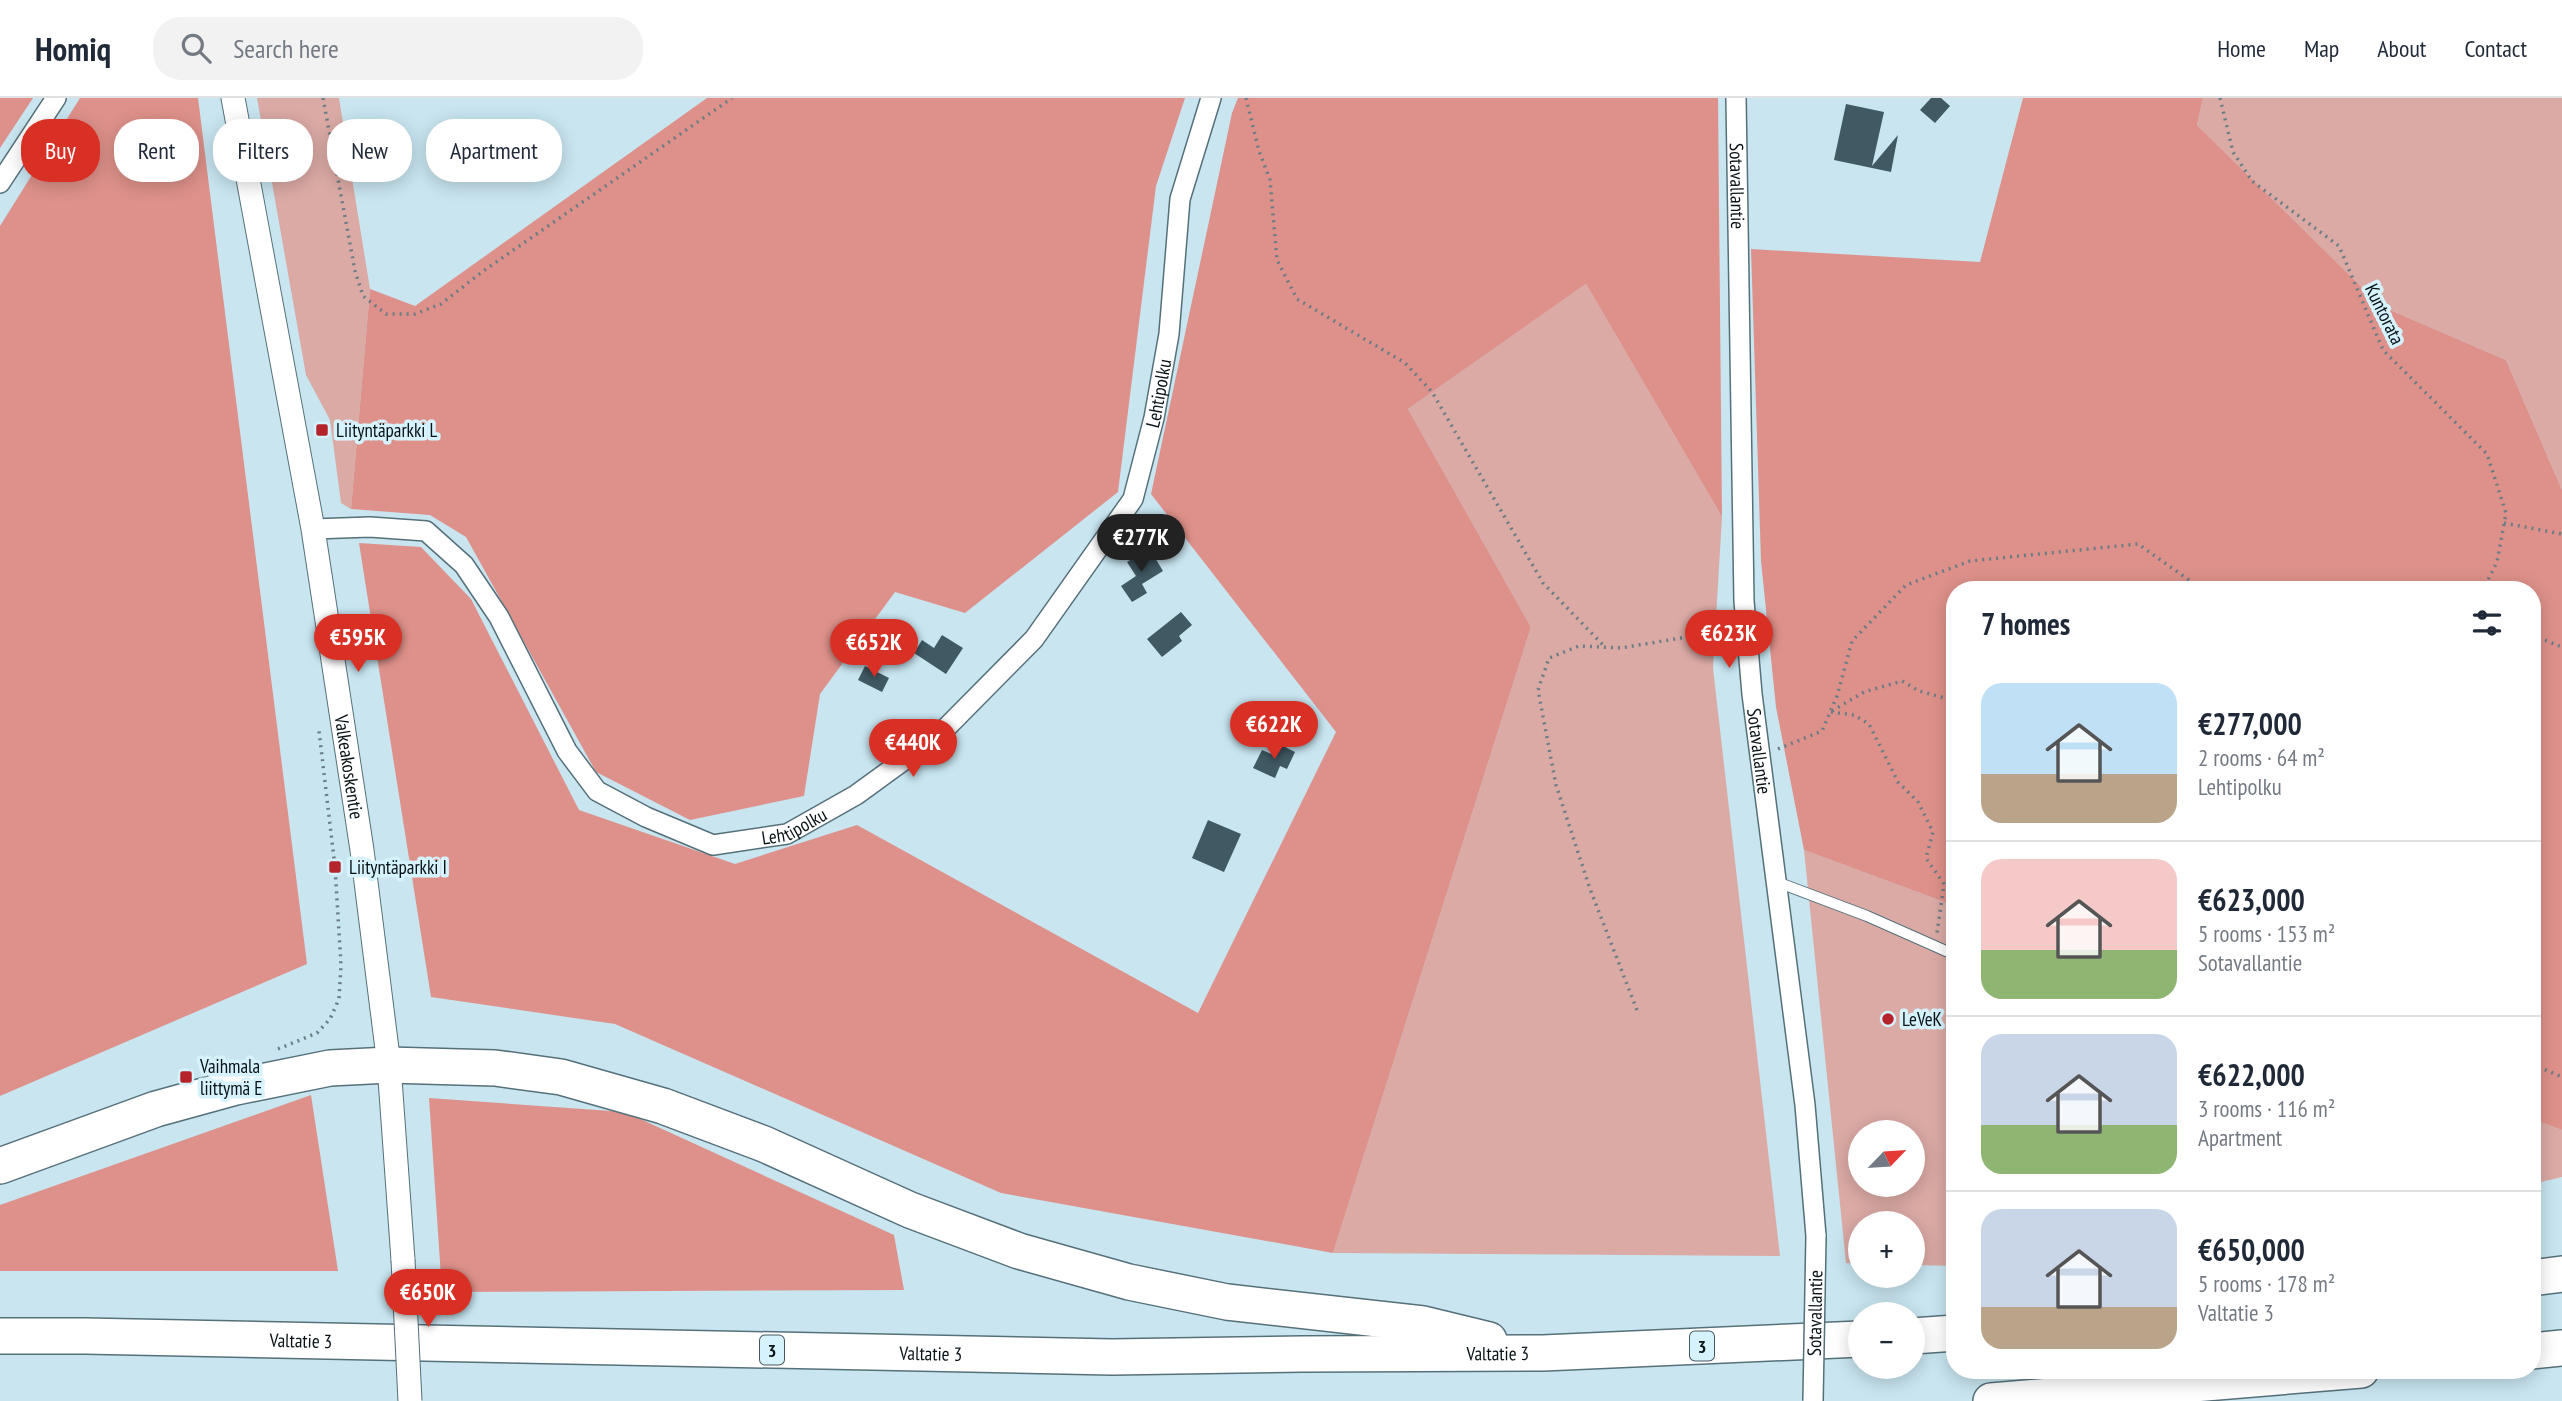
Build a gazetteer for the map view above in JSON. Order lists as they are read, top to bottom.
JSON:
{
  "streets": {
    "highway": ["Valtatie 3", "3"],
    "street": ["Sotavallantie", "Lehtipolku", "Valkeakoskentie"],
    "path": ["Kuntorata"]
  },
  "crossings": [
    ["Lehtipolku", "Valkeakoskentie"]
  ],
  "places": {
    "transit": ["Liityntäparkki L", "Liityntäparkki I", "Vaihmala liittymä E"],
    "other": ["LeVeK"]
  },
  "north": "top right",
  "page": {
    "header": "Homiq",
    "search": "Search here",
    "nav": [
      "Home",
      "Map",
      "About",
      "Contact"
    ],
    "chip": [
      "Buy",
      "Rent",
      "Filters",
      "New",
      "Apartment"
    ],
    "price": [
      "€277K",
      "€623K",
      "€595K",
      "€652K",
      "€622K",
      "€440K",
      "€650K"
    ],
    "heading": "7 homes",
    "list": [
      {
        "name": "€277,000",
        "note": "2 rooms · 64 m² · Lehtipolku"
      },
      {
        "name": "€623,000",
        "note": "5 rooms · 153 m² · Sotavallantie"
      },
      {
        "name": "€622,000",
        "note": "3 rooms · 116 m² · Apartment"
      },
      {
        "name": "€650,000",
        "note": "5 rooms · 178 m² · Valtatie 3"
      }
    ],
    "map_buttons": ["+", "−"]
  }
}
